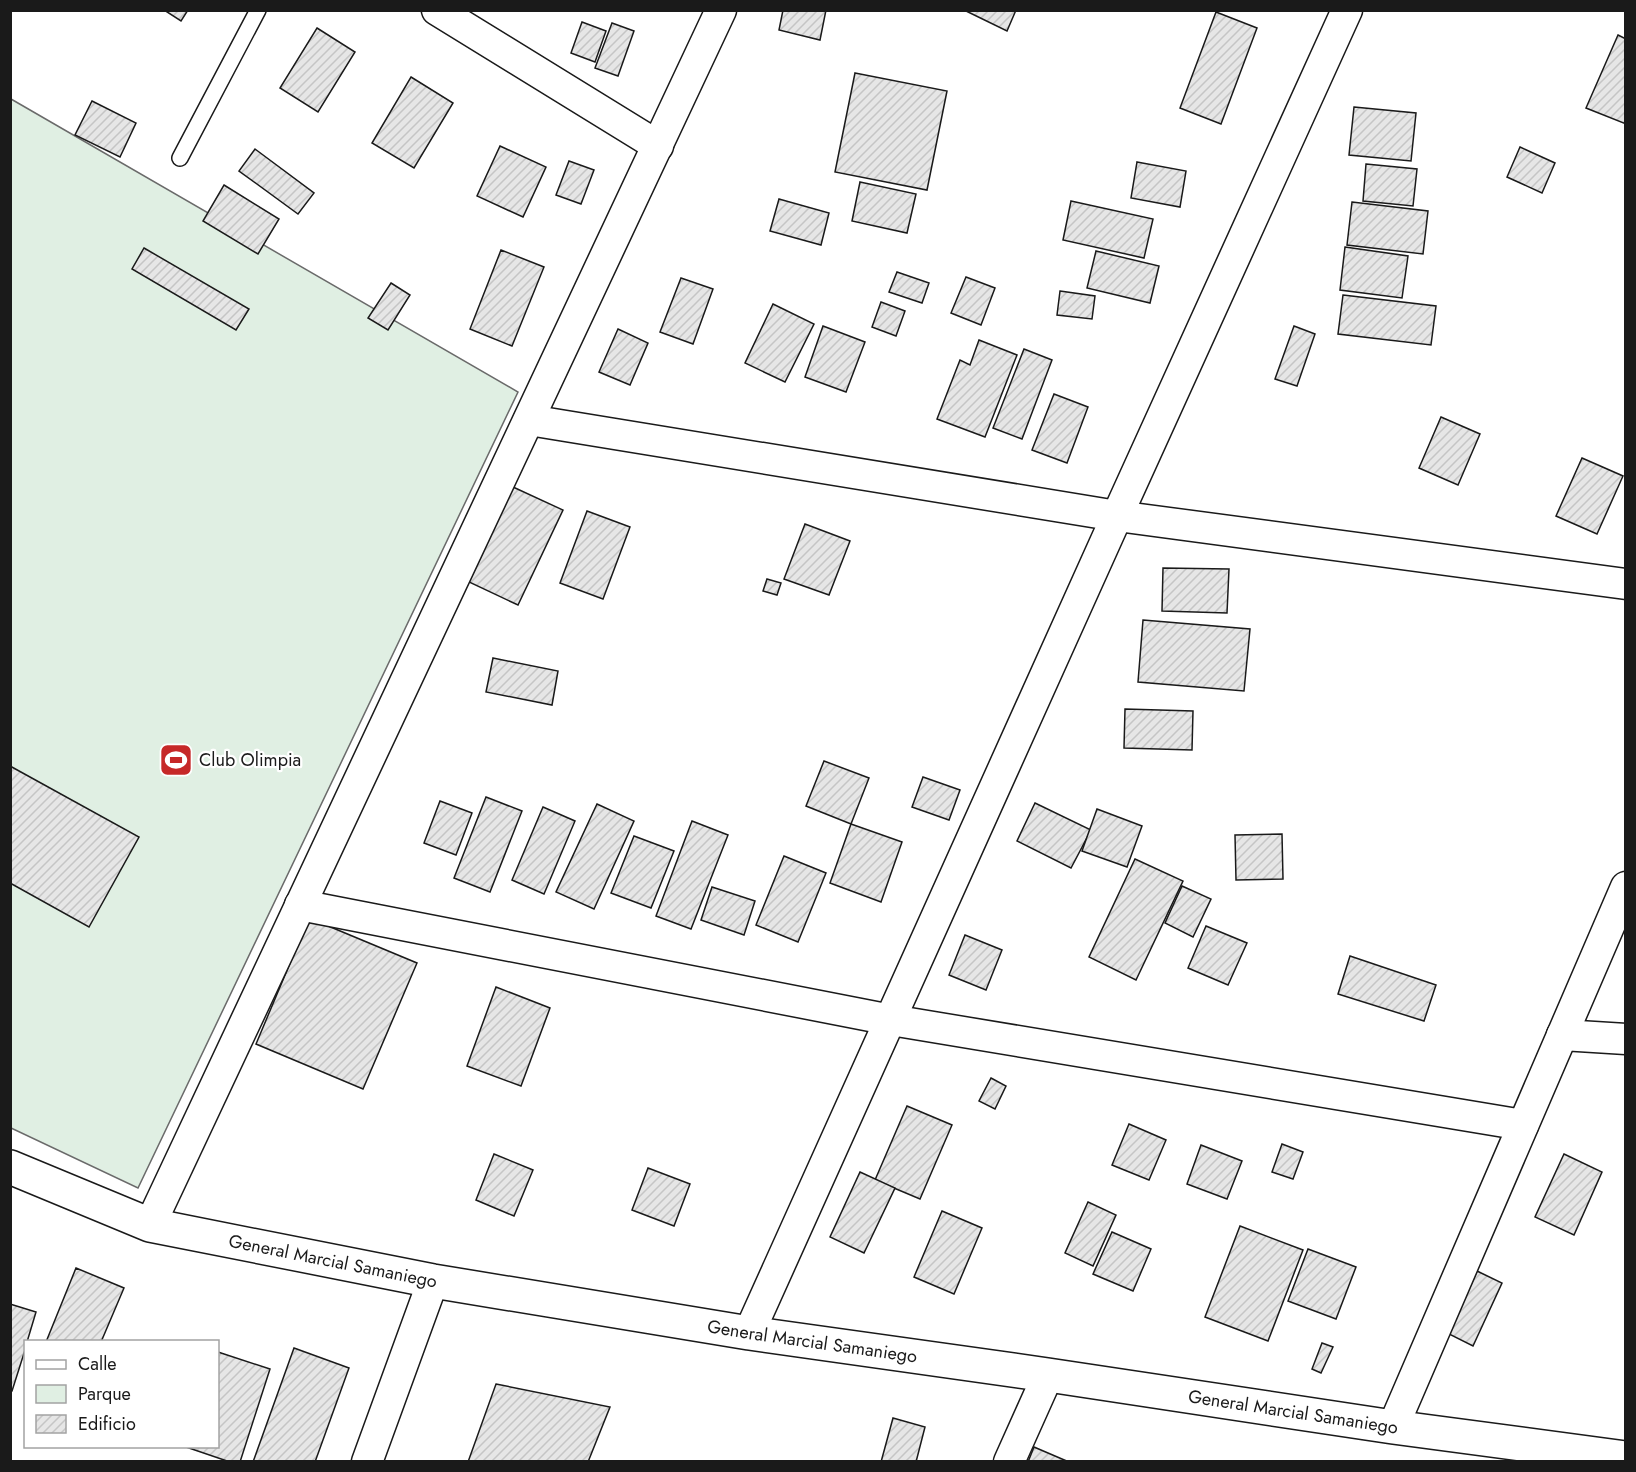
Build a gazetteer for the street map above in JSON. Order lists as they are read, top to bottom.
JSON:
{
  "streets": {
    "main road": ["General Marcial Samaniego"]
  },
  "places": {
    "sports": ["Club Olimpia"]
  },
  "legend": ["Calle", "Parque", "Edificio"]
}
